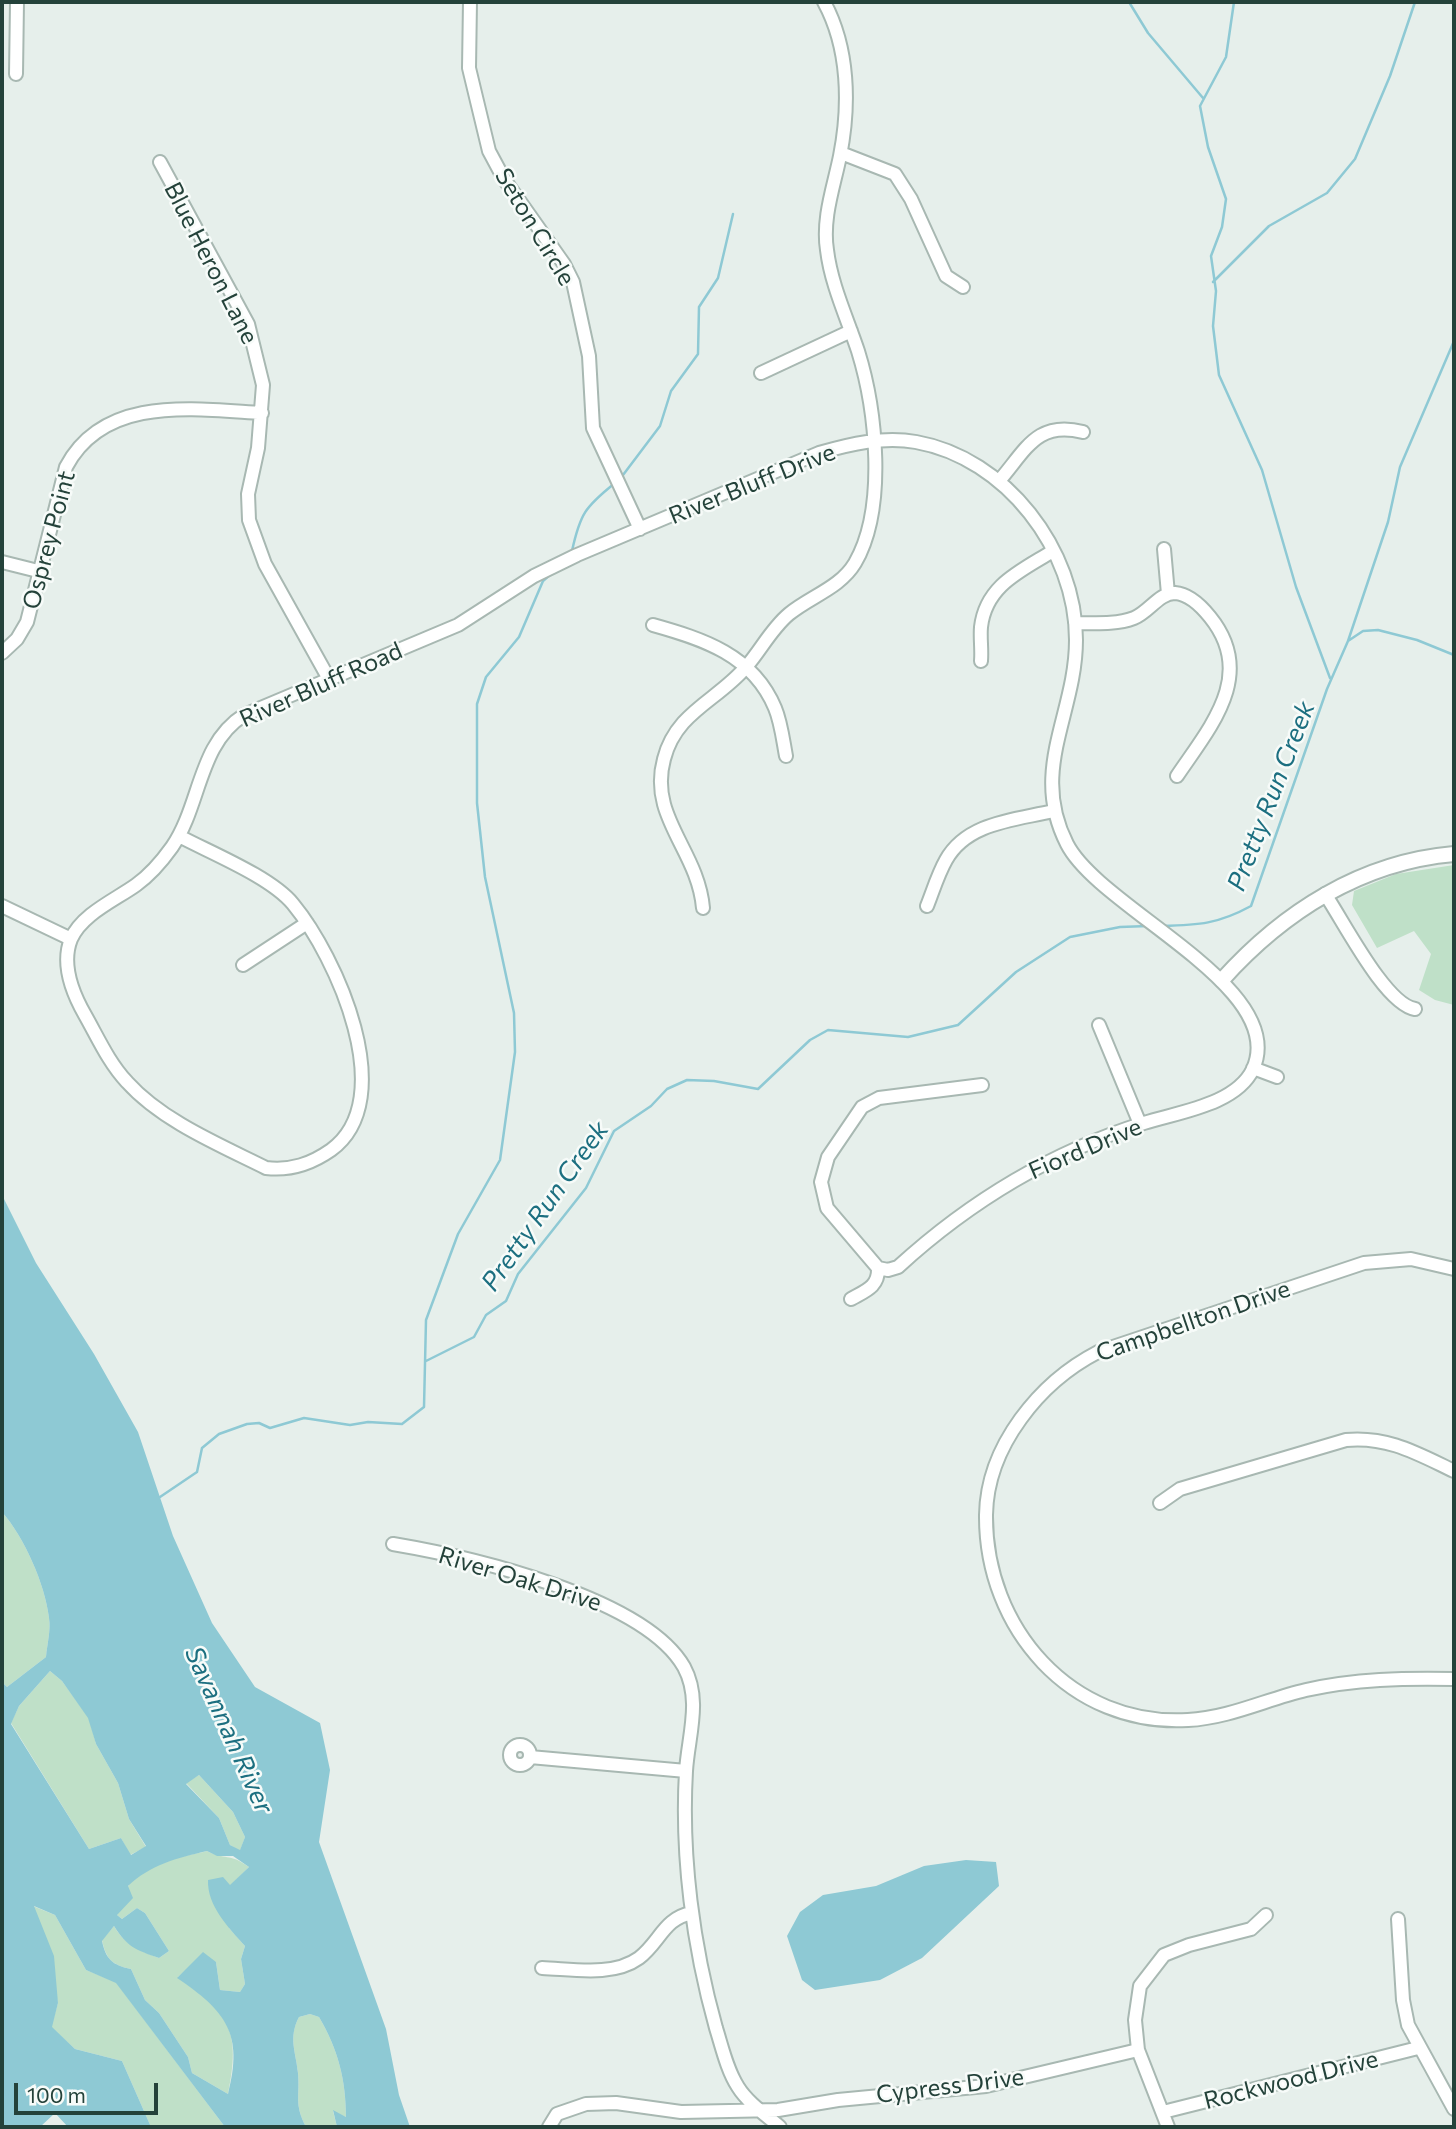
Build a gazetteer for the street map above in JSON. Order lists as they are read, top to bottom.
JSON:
{
  "streets": {
    "street": [
      "Seton Circle",
      "Blue Heron Lane",
      "River Bluff Drive",
      "Osprey Point",
      "River Bluff Road",
      "Fiord Drive",
      "Campbellton Drive",
      "River Oak Drive",
      "Rockwood Drive",
      "Cypress Drive"
    ]
  },
  "crossings": [
    ["Seton Circle", "River Bluff Drive"],
    ["Blue Heron Lane", "Osprey Point"],
    ["Blue Heron Lane", "River Bluff Road"],
    ["River Bluff Drive", "River Bluff Road"],
    ["River Oak Drive", "Cypress Drive"]
  ],
  "water": ["Pretty Run Creek", "Savannah River"],
  "scale_bar": "100 m"
}
